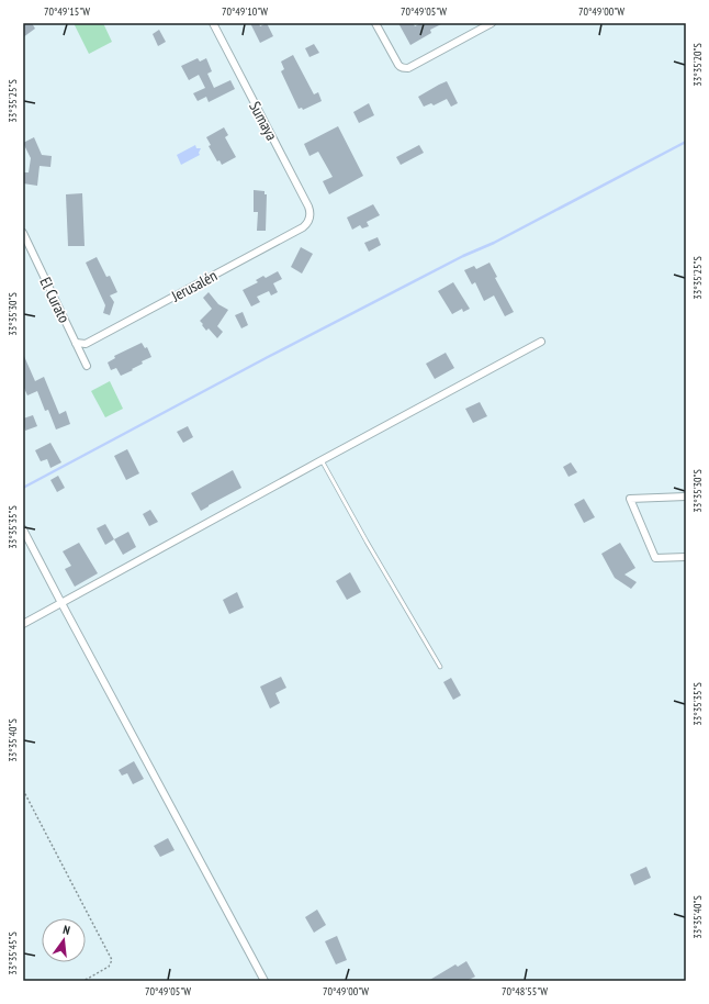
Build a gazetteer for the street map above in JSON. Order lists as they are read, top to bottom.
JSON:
{
  "streets": {
    "street": ["Sumaya", "Jerusalén", "El Curato"]
  },
  "crossings": [
    ["Sumaya", "Jerusalén"],
    ["Jerusalén", "El Curato"]
  ],
  "north": "top",
  "coordinates": [
    "70°49'15\"W",
    "70°49'10\"W",
    "70°49'05\"W",
    "70°49'00\"W",
    "33°35'20\"S",
    "33°35'25\"S",
    "33°35'30\"S",
    "33°35'35\"S",
    "33°35'40\"S",
    "33°35'45\"S",
    "70°48'55\"W"
  ]
}
